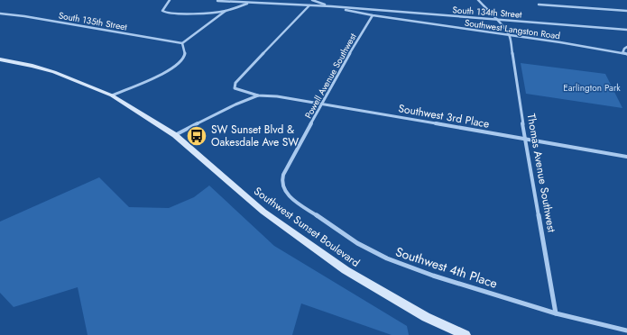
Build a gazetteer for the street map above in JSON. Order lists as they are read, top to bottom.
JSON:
{
  "streets": {
    "main road": ["Southwest Sunset Boulevard"],
    "street": [
      "South 134th Street",
      "South 135th Street",
      "Southwest Langston Road",
      "Powell Avenue Southwest",
      "Southwest 3rd Place",
      "Thomas Avenue Southwest",
      "Southwest 4th Place"
    ]
  },
  "crossings": [
    ["South 134th Street", "Southwest Langston Road"],
    ["Southwest Langston Road", "Powell Avenue Southwest"],
    ["Southwest Langston Road", "Thomas Avenue Southwest"],
    ["Powell Avenue Southwest", "Southwest 3rd Place"],
    ["Powell Avenue Southwest", "Southwest 4th Place"],
    ["Southwest 3rd Place", "Thomas Avenue Southwest"],
    ["Thomas Avenue Southwest", "Southwest 4th Place"]
  ],
  "parks": ["Earlington Park"],
  "places": {
    "bus stop": ["SW Sunset Blvd & Oakesdale Ave SW"]
  }
}
